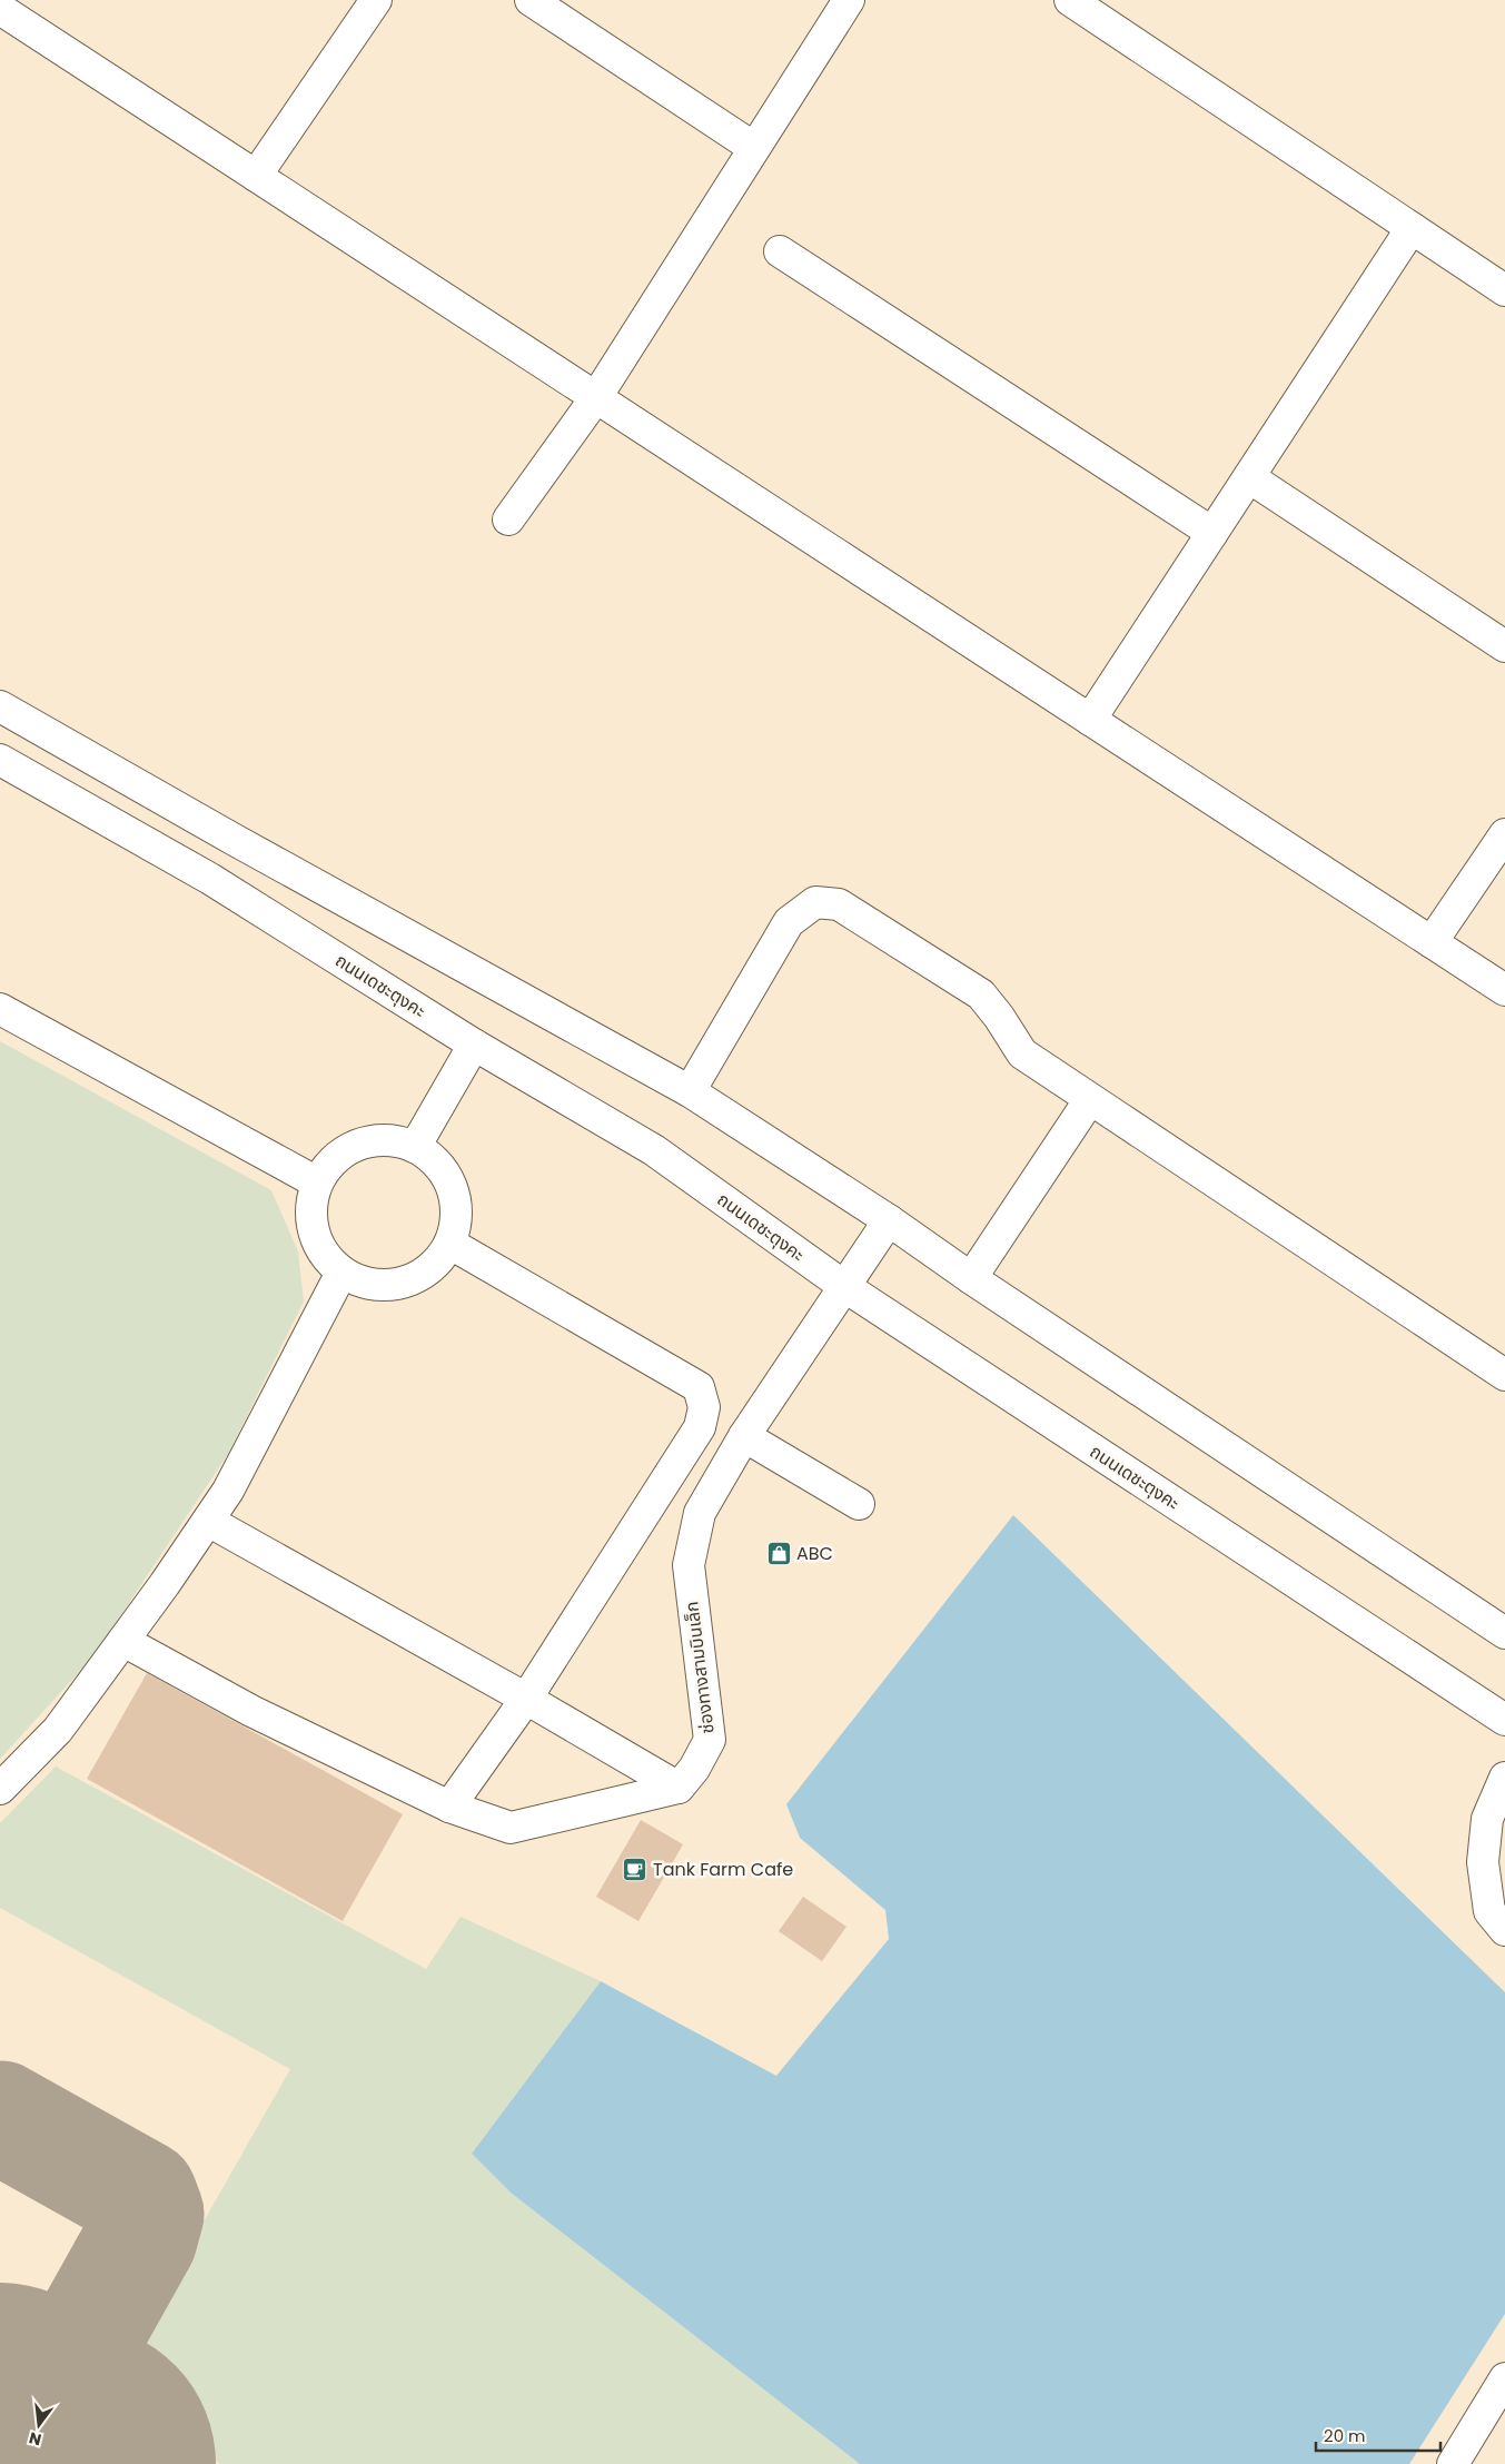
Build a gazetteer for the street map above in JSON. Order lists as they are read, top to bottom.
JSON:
{
  "streets": {
    "street": ["ถนนเดชะตุงคะ", "ช่องทางสามบินเล็ก"]
  },
  "crossings": [
    ["ถนนเดชะตุงคะ", "ช่องทางสามบินเล็ก"]
  ],
  "places": {
    "shop": ["ABC"],
    "cafe": ["Tank Farm Cafe"]
  },
  "scale_bar": "20 m",
  "north": "bottom"
}
